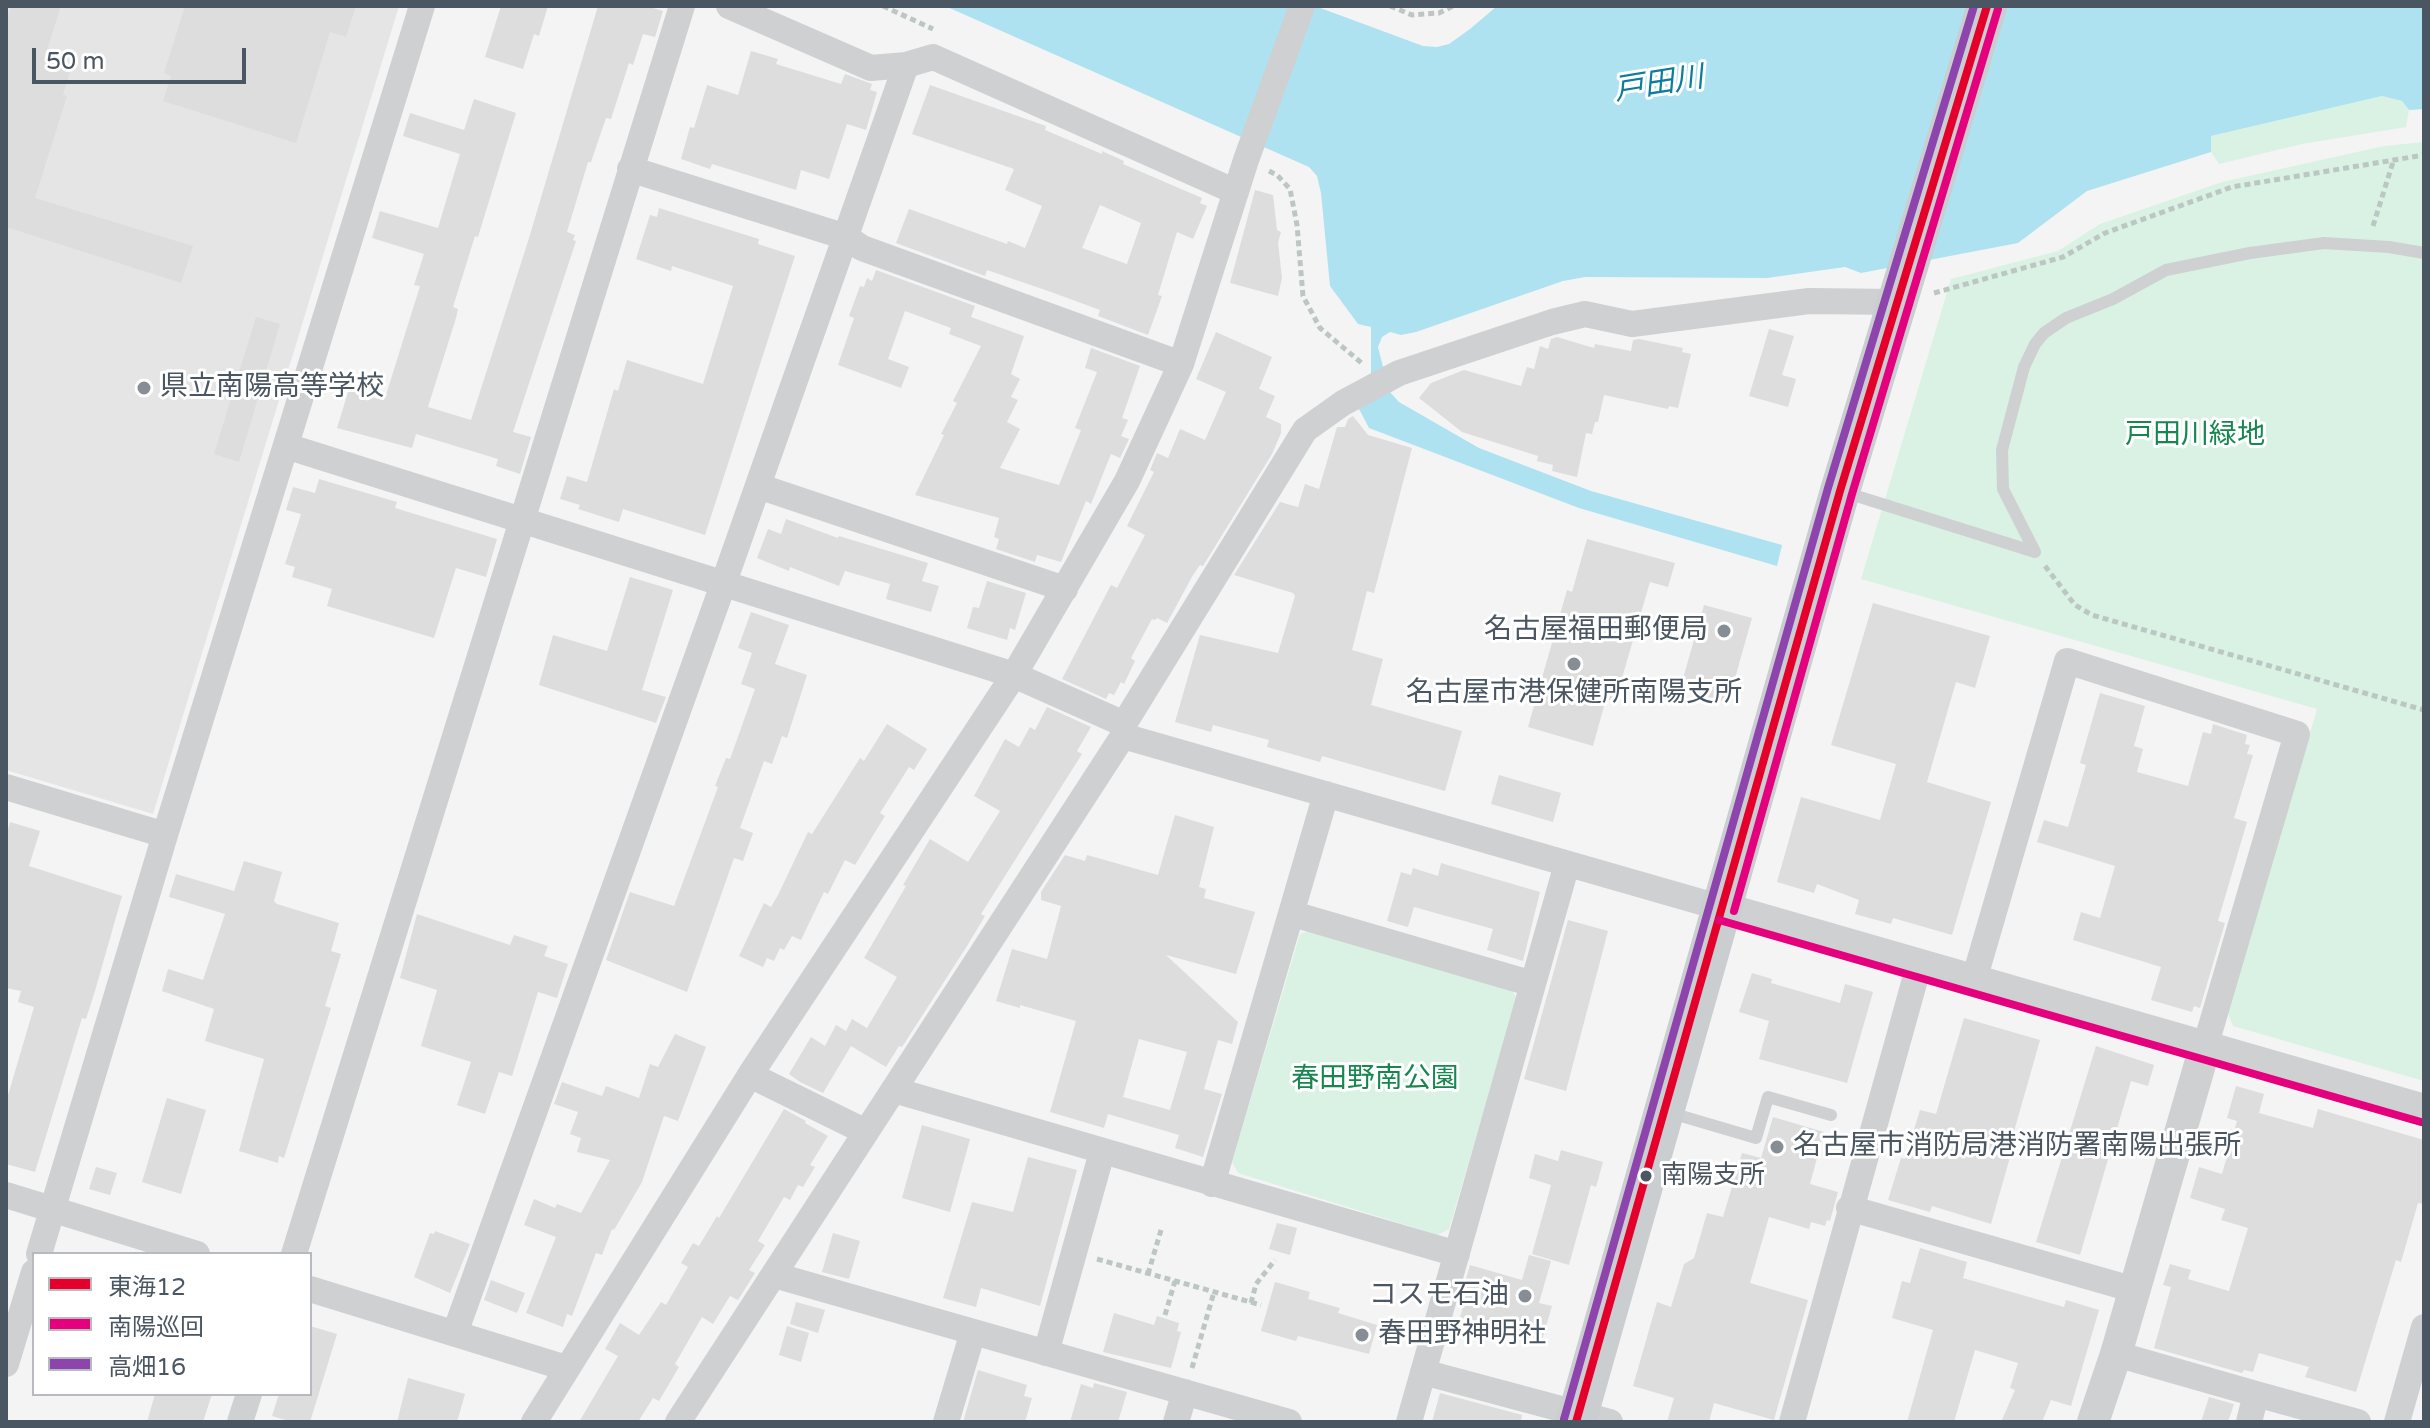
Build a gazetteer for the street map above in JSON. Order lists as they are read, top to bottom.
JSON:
{
  "water": ["戸田川"],
  "parks": ["戸田川緑地", "春田野南公園"],
  "places": [
    "県立南陽高等学校",
    "名古屋福田郵便局",
    "名古屋市港保健所南陽支所",
    "名古屋市消防局港消防署南陽出張所",
    "南陽支所",
    "コスモ石油",
    "春田野神明社"
  ],
  "lines": ["transit line 東海12", "transit line 高畑16", "transit line 南陽巡回"],
  "legend": ["東海12", "南陽巡回", "高畑16"],
  "scale_bar": "50 m"
}
